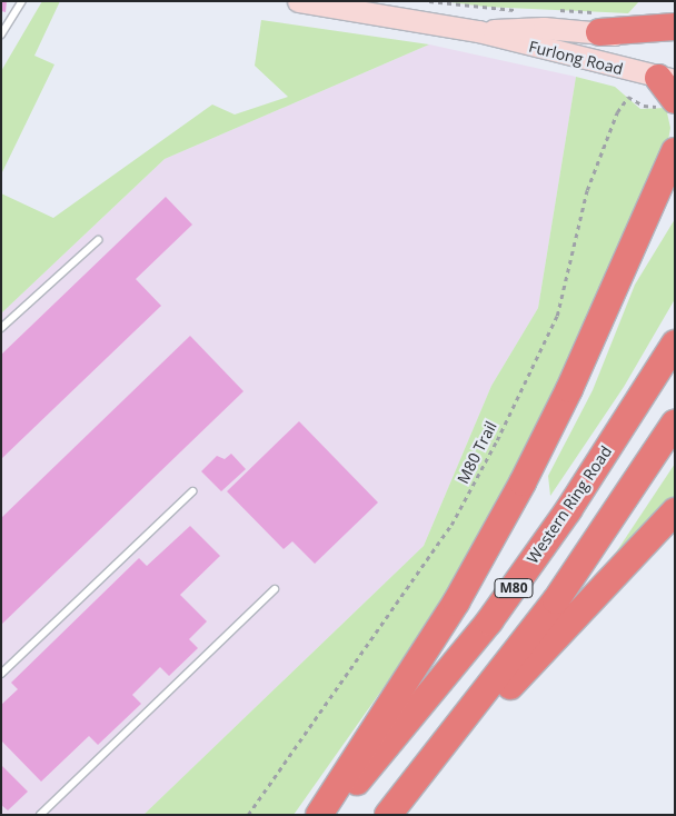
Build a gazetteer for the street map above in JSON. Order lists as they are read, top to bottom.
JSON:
{
  "streets": {
    "highway": ["Western Ring Road", "M80"],
    "main road": ["Furlong Road"],
    "path": ["M80 Trail"]
  }
}
